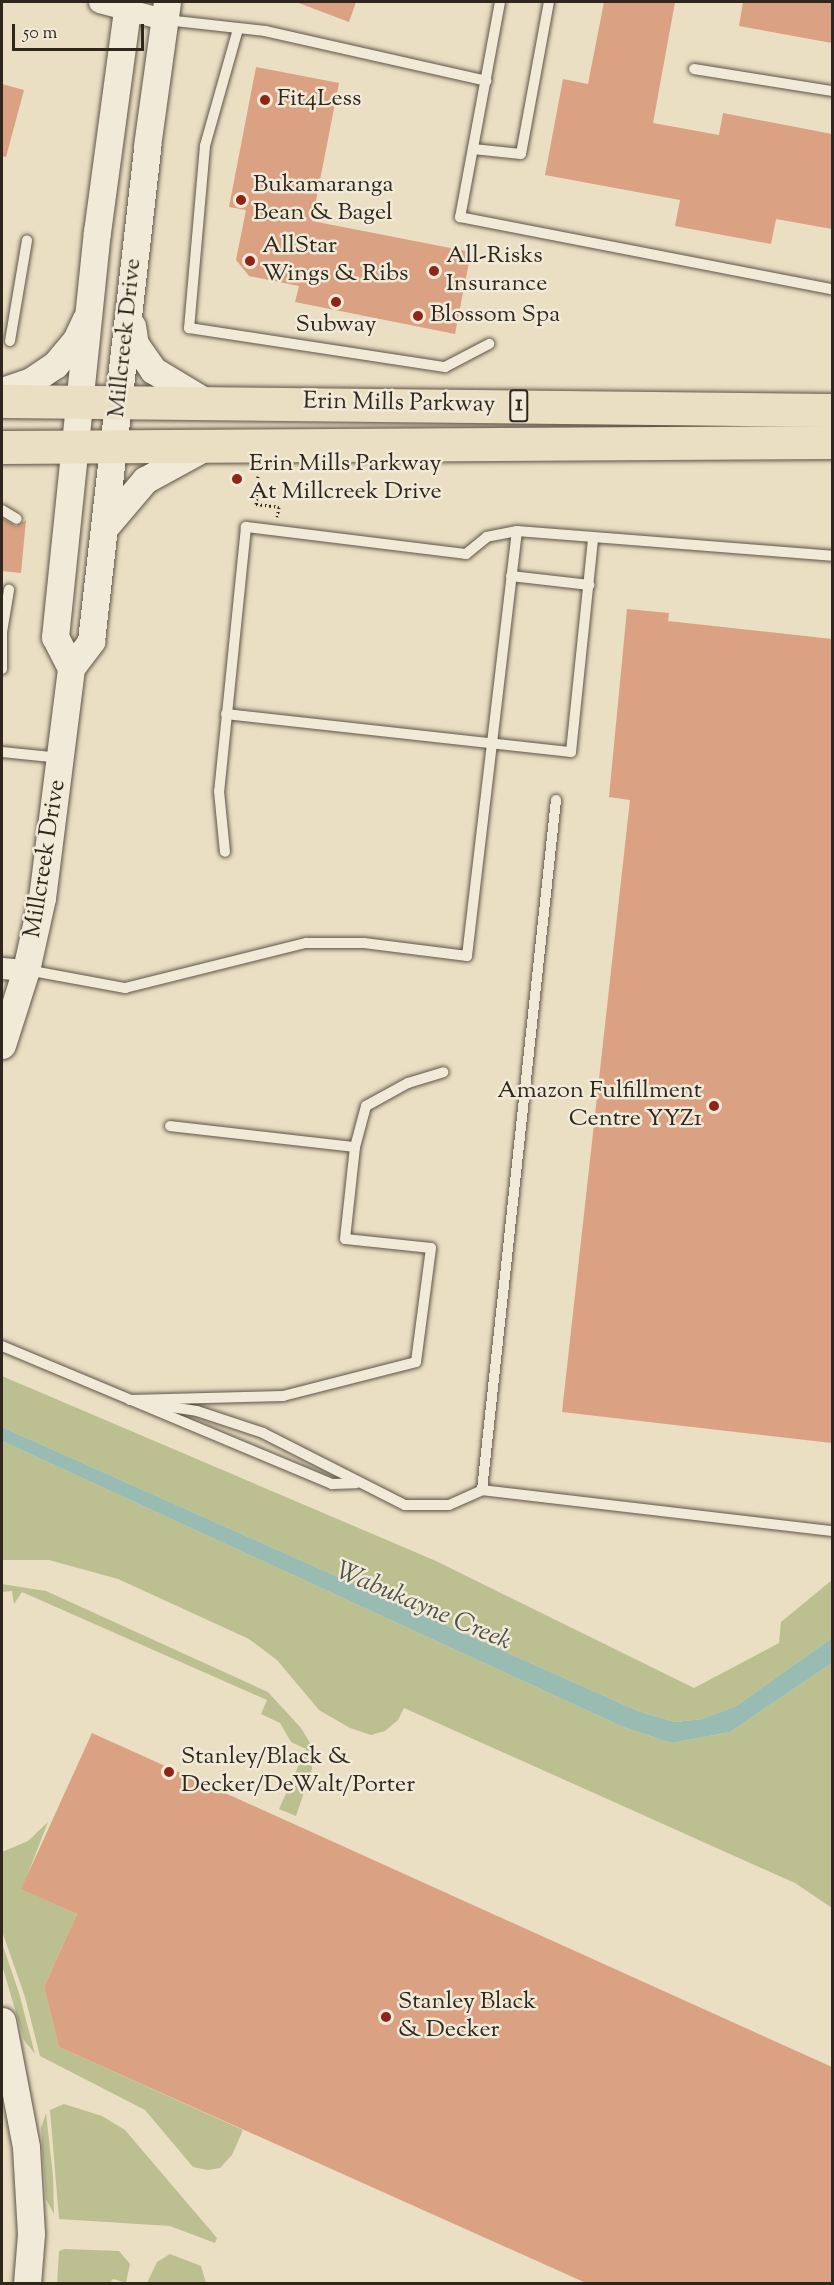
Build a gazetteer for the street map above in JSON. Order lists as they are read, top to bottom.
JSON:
{
  "streets": {
    "main road": ["Erin Mills Parkway", "1"],
    "street": ["Millcreek Drive"]
  },
  "crossings": [
    ["Millcreek Drive", "Erin Mills Parkway"]
  ],
  "water": ["Wabukayne Creek"],
  "places": [
    "Fit4Less",
    "Bukamaranga Bean & Bagel",
    "AllStar Wings & Ribs",
    "All-Risks Insurance",
    "Subway",
    "Blossom Spa",
    "Erin Mills Parkway At Millcreek Drive",
    "Amazon Fulfillment Centre YYZ1",
    "Stanley/Black & Decker/DeWalt/Porter",
    "Stanley Black & Decker"
  ],
  "scale_bar": "50 m"
}
